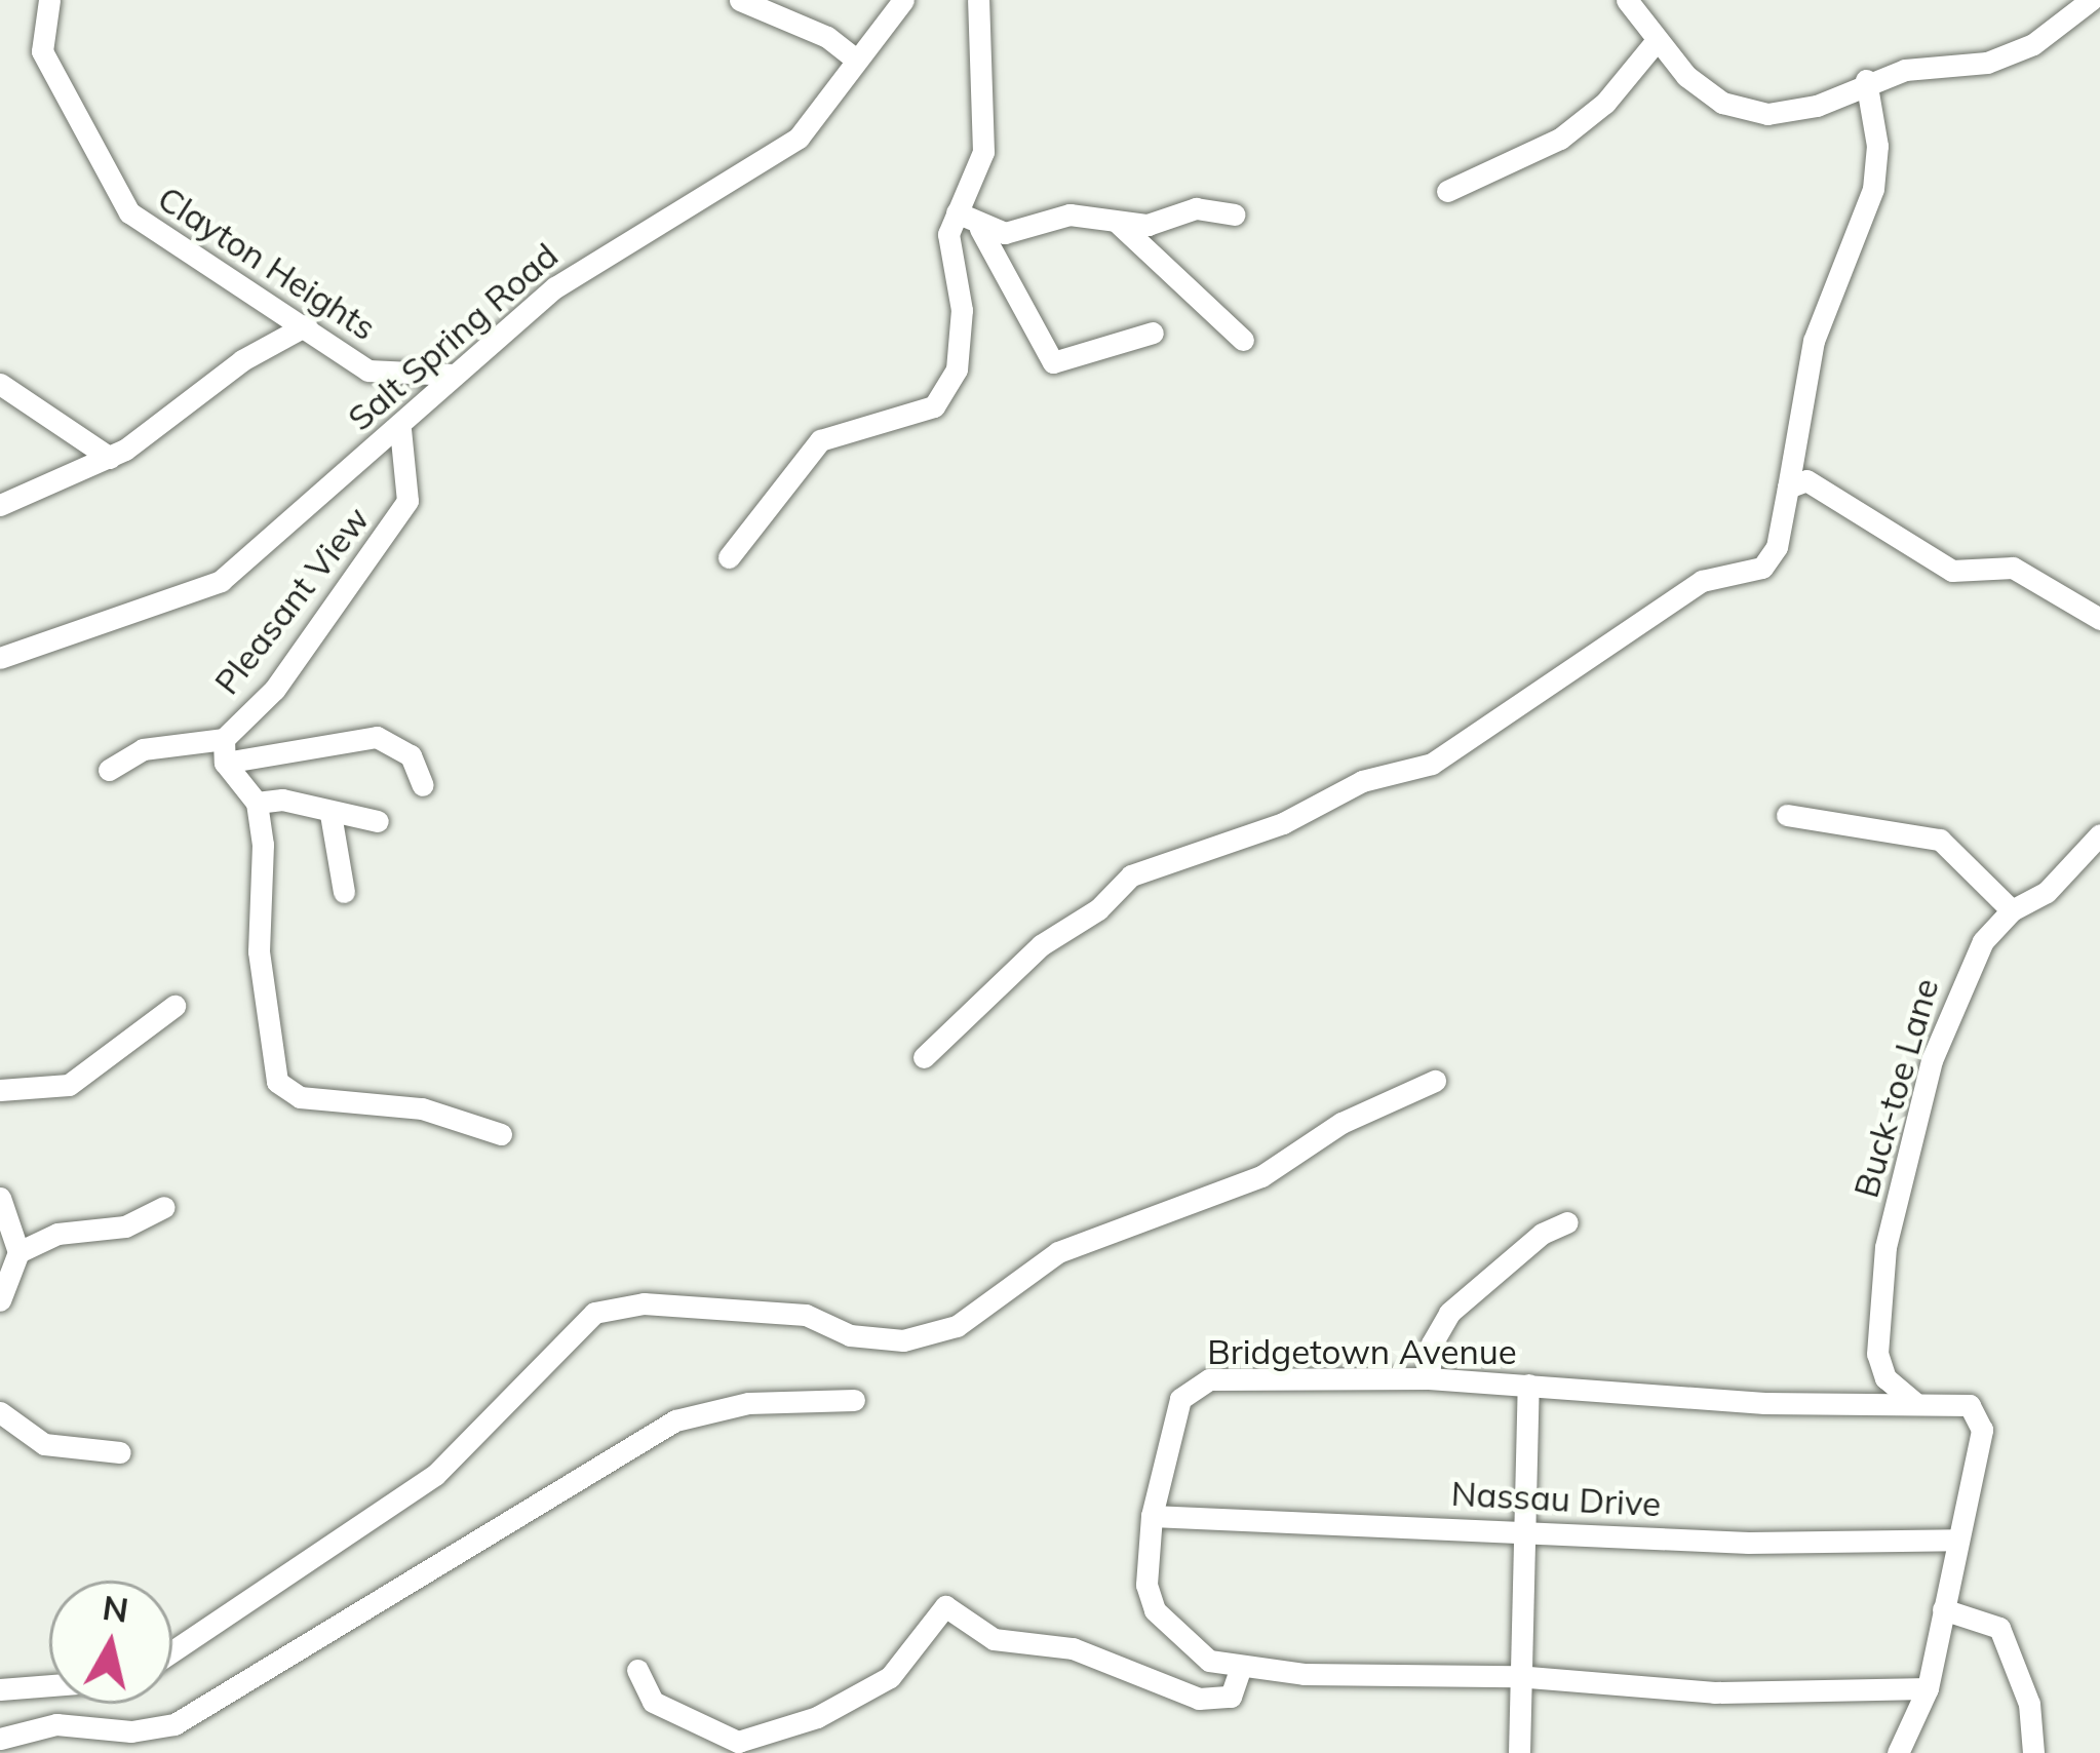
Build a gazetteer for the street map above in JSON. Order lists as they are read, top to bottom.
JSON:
{
  "streets": {
    "street": [
      "Clayton Heights",
      "Salt Spring Road",
      "Pleasant View",
      "Buck-toe Lane",
      "Bridgetown Avenue",
      "Nassau Drive"
    ]
  },
  "crossings": [
    ["Clayton Heights", "Salt Spring Road"],
    ["Salt Spring Road", "Pleasant View"],
    ["Buck-toe Lane", "Bridgetown Avenue"],
    ["Bridgetown Avenue", "Nassau Drive"]
  ],
  "north": "top"
}
